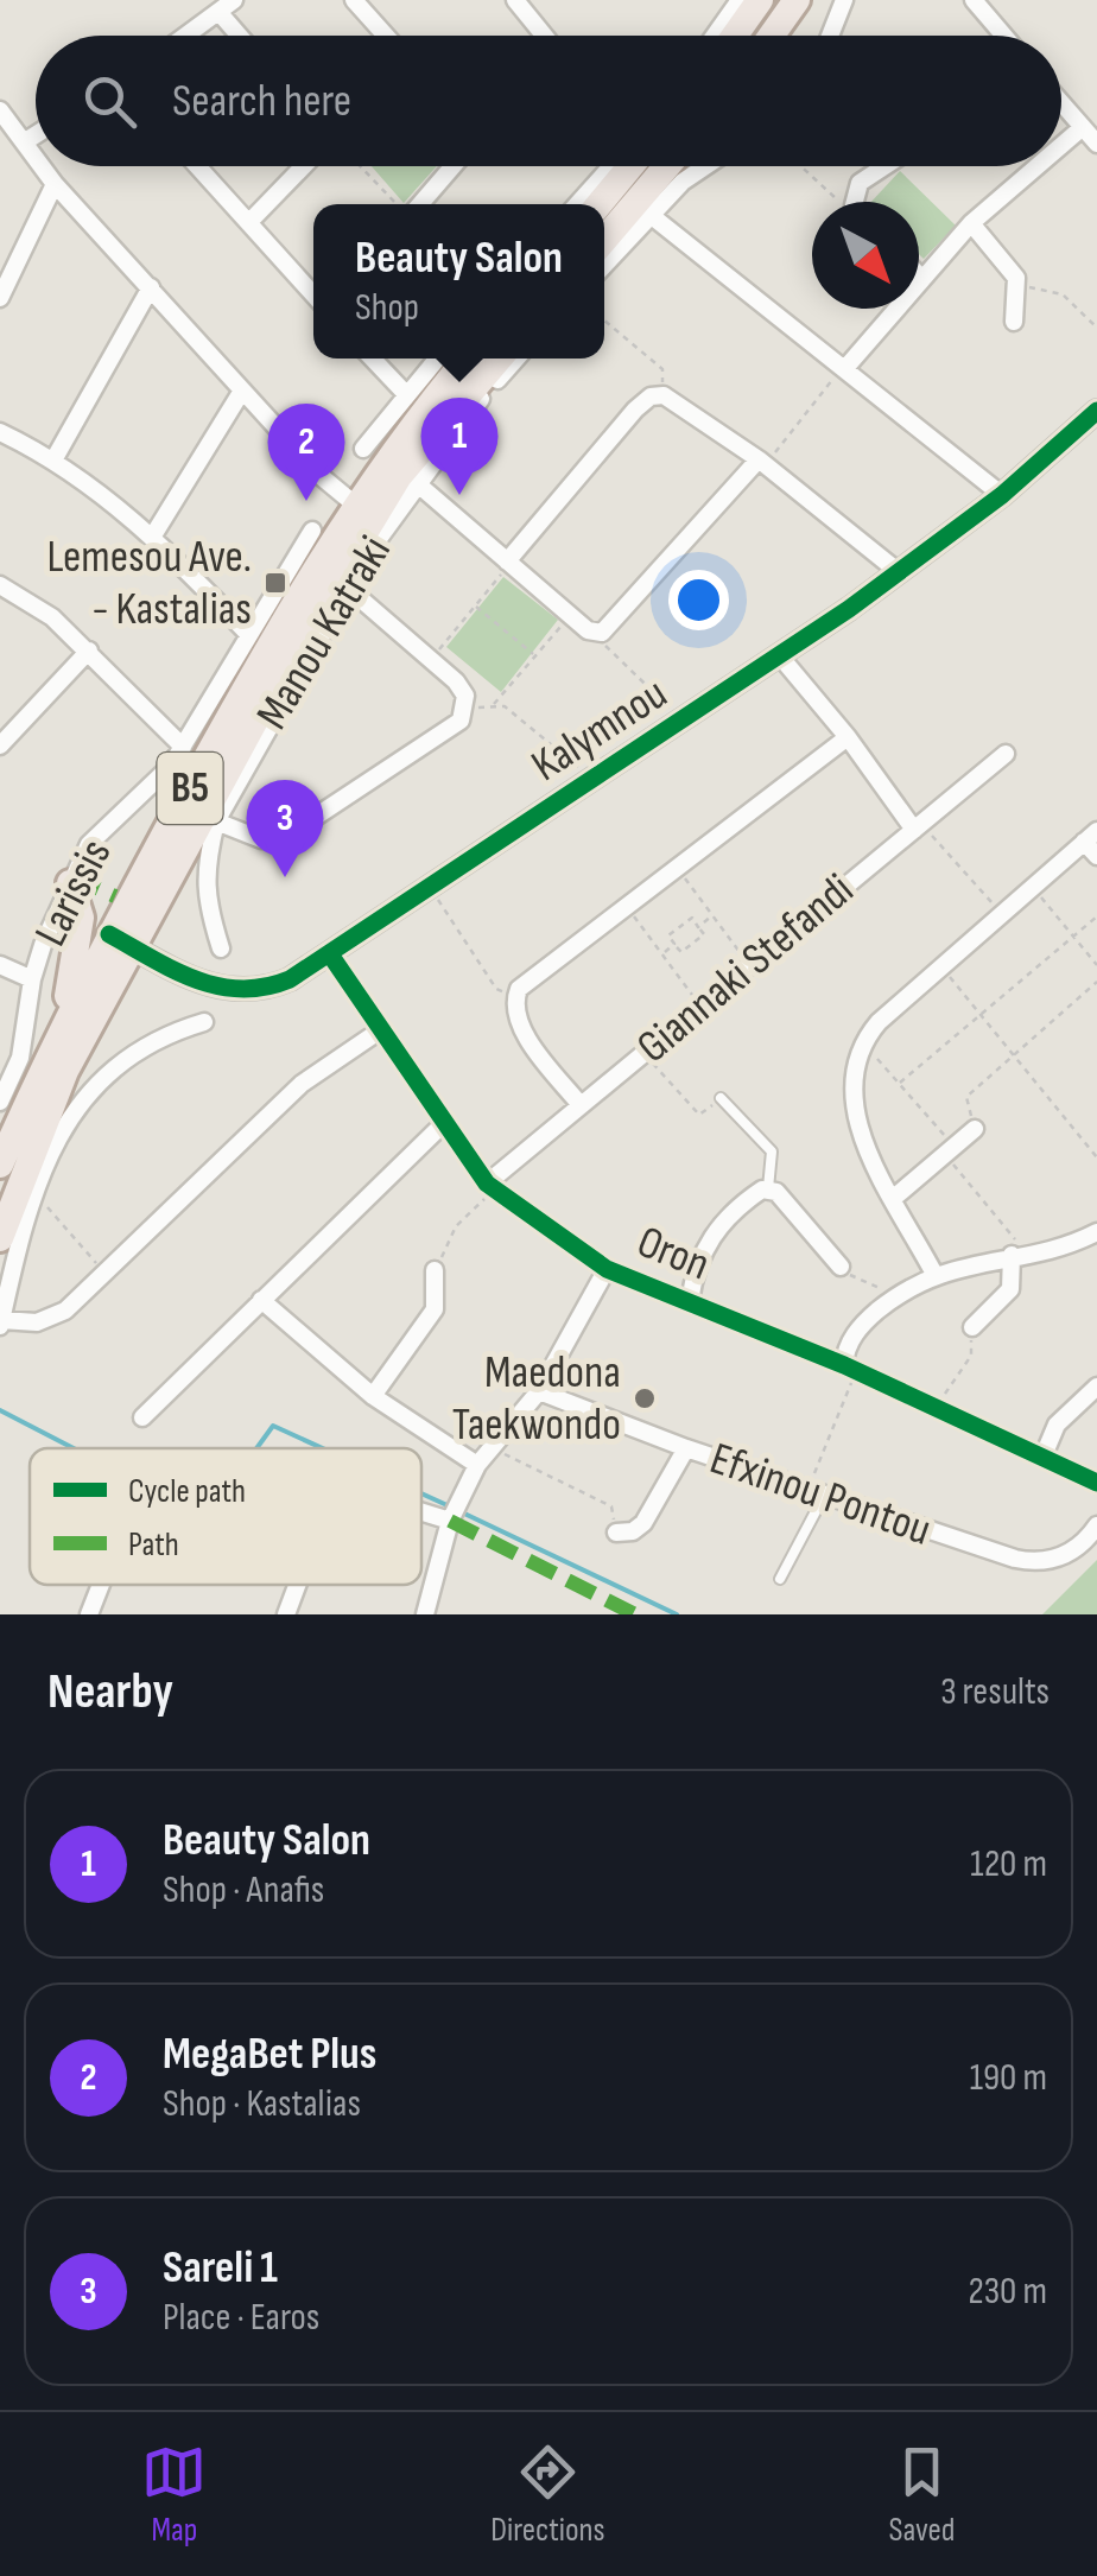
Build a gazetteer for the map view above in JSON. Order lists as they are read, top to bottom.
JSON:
{
  "streets": {
    "main road": ["B5"],
    "street": [
      "Manou Katraki",
      "Kalymnou",
      "Larissis",
      "Giannaki Stefandi",
      "Oron",
      "Efxinou Pontou"
    ]
  },
  "crossings": [
    ["Kalymnou", "B5"],
    ["Kalymnou", "Oron"],
    ["Giannaki Stefandi", "Oron"]
  ],
  "places": {
    "transit": ["Lemesou Ave. - Kastalias"],
    "other": ["Maedona Taekwondo"]
  },
  "legend": ["Cycle path", "Path"],
  "north": "bottom right",
  "page": {
    "search": "Search here",
    "popup": ["Beauty Salon", "Shop"],
    "pins": ["1", "2", "3"],
    "heading": ["Nearby", "3 results"],
    "list": [
      {
        "mark": "1",
        "name": "Beauty Salon",
        "note": "Shop · Anafis",
        "value": "120 m"
      },
      {
        "mark": "2",
        "name": "MegaBet Plus",
        "note": "Shop · Kastalias",
        "value": "190 m"
      },
      {
        "mark": "3",
        "name": "Sareli 1",
        "note": "Place · Earos",
        "value": "230 m"
      }
    ],
    "nav": ["Map", "Directions", "Saved"]
  }
}
